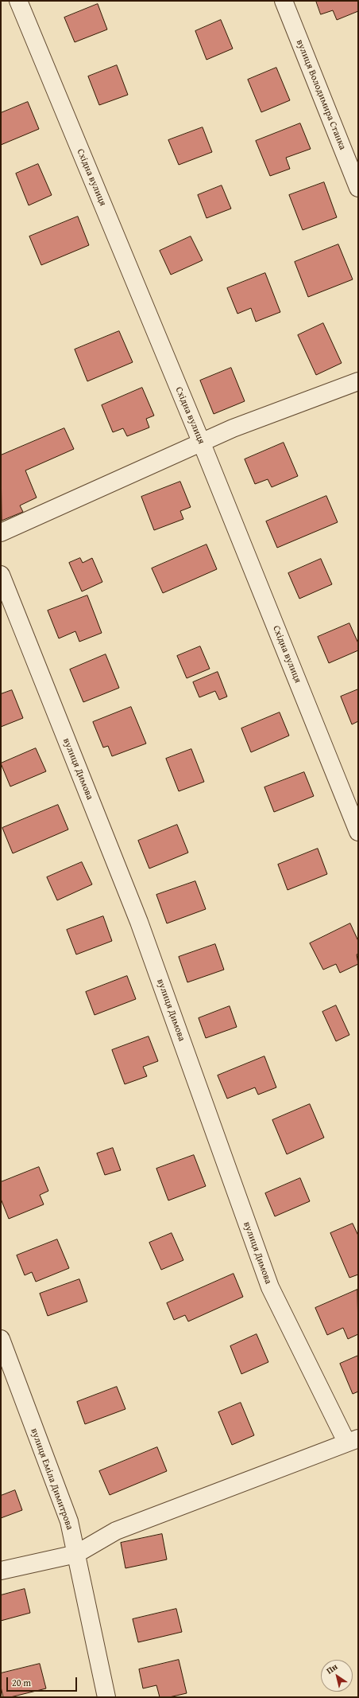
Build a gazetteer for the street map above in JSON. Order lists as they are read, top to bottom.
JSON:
{
  "streets": {
    "street": [
      "вулиця Володимира Станка",
      "Східна вулиця",
      "вулиця Димова",
      "вулиця Еміла Димитрова"
    ]
  },
  "scale_bar": "20 m",
  "north": "top left"
}
